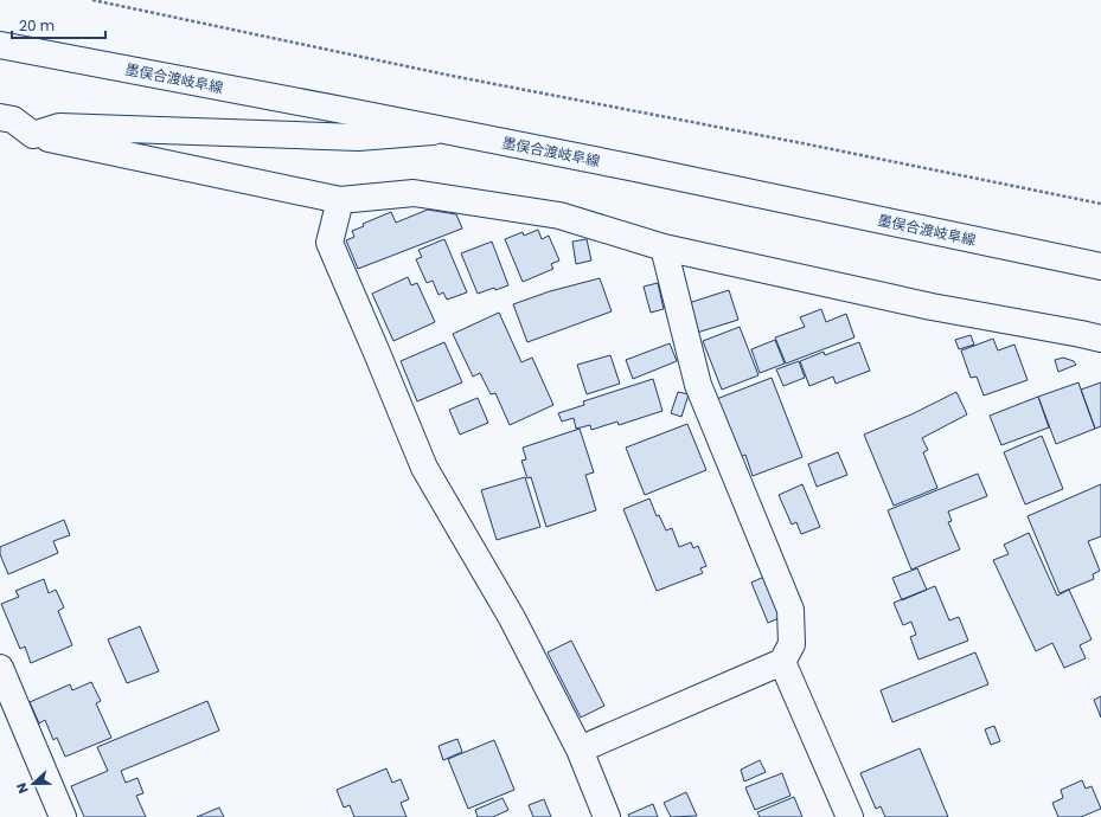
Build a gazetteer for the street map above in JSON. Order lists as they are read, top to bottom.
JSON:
{
  "streets": {
    "street": ["墨俣合渡岐阜線"]
  },
  "scale_bar": "20 m",
  "north": "left"
}
